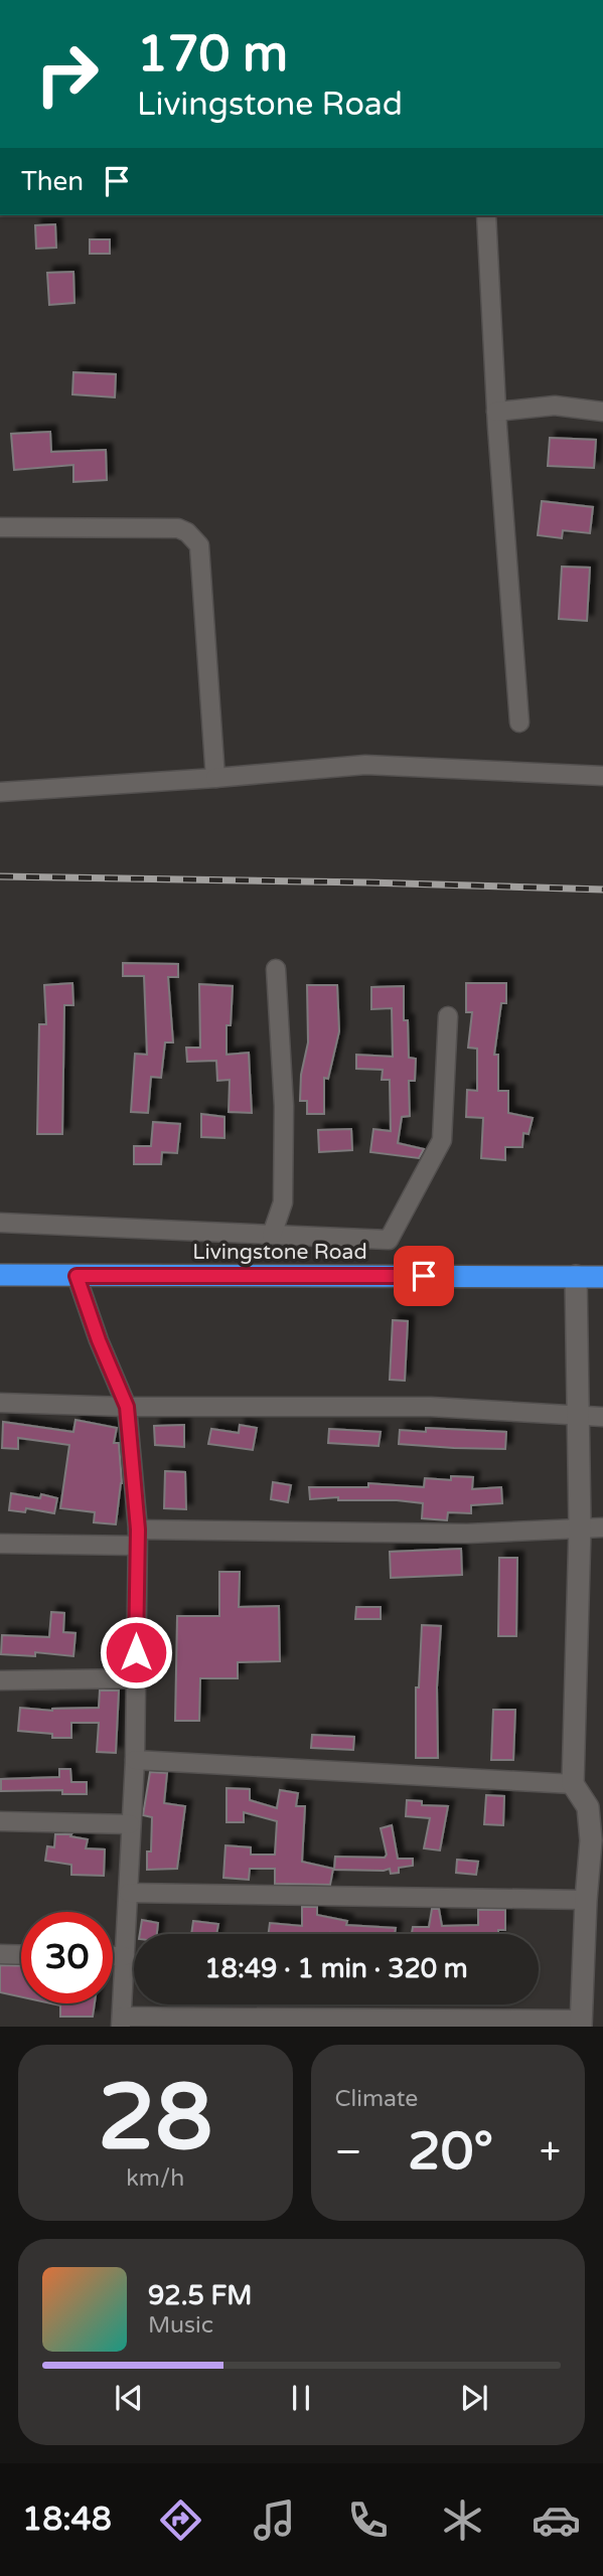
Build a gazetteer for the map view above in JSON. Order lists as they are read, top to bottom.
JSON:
{
  "streets": {
    "highway": ["Livingstone Road"]
  },
  "page": {
    "turn": ["170 m", "Livingstone Road"],
    "then": "Then",
    "limit": "30",
    "trip": "18:49 · 1 min · 320 m",
    "tile": [
      ["28", "km/h"],
      "Climate"
    ],
    "heat": ["−", "20°", "+"],
    "song": ["92.5 FM", "Music"],
    "tabs": "18:48"
  }
}
